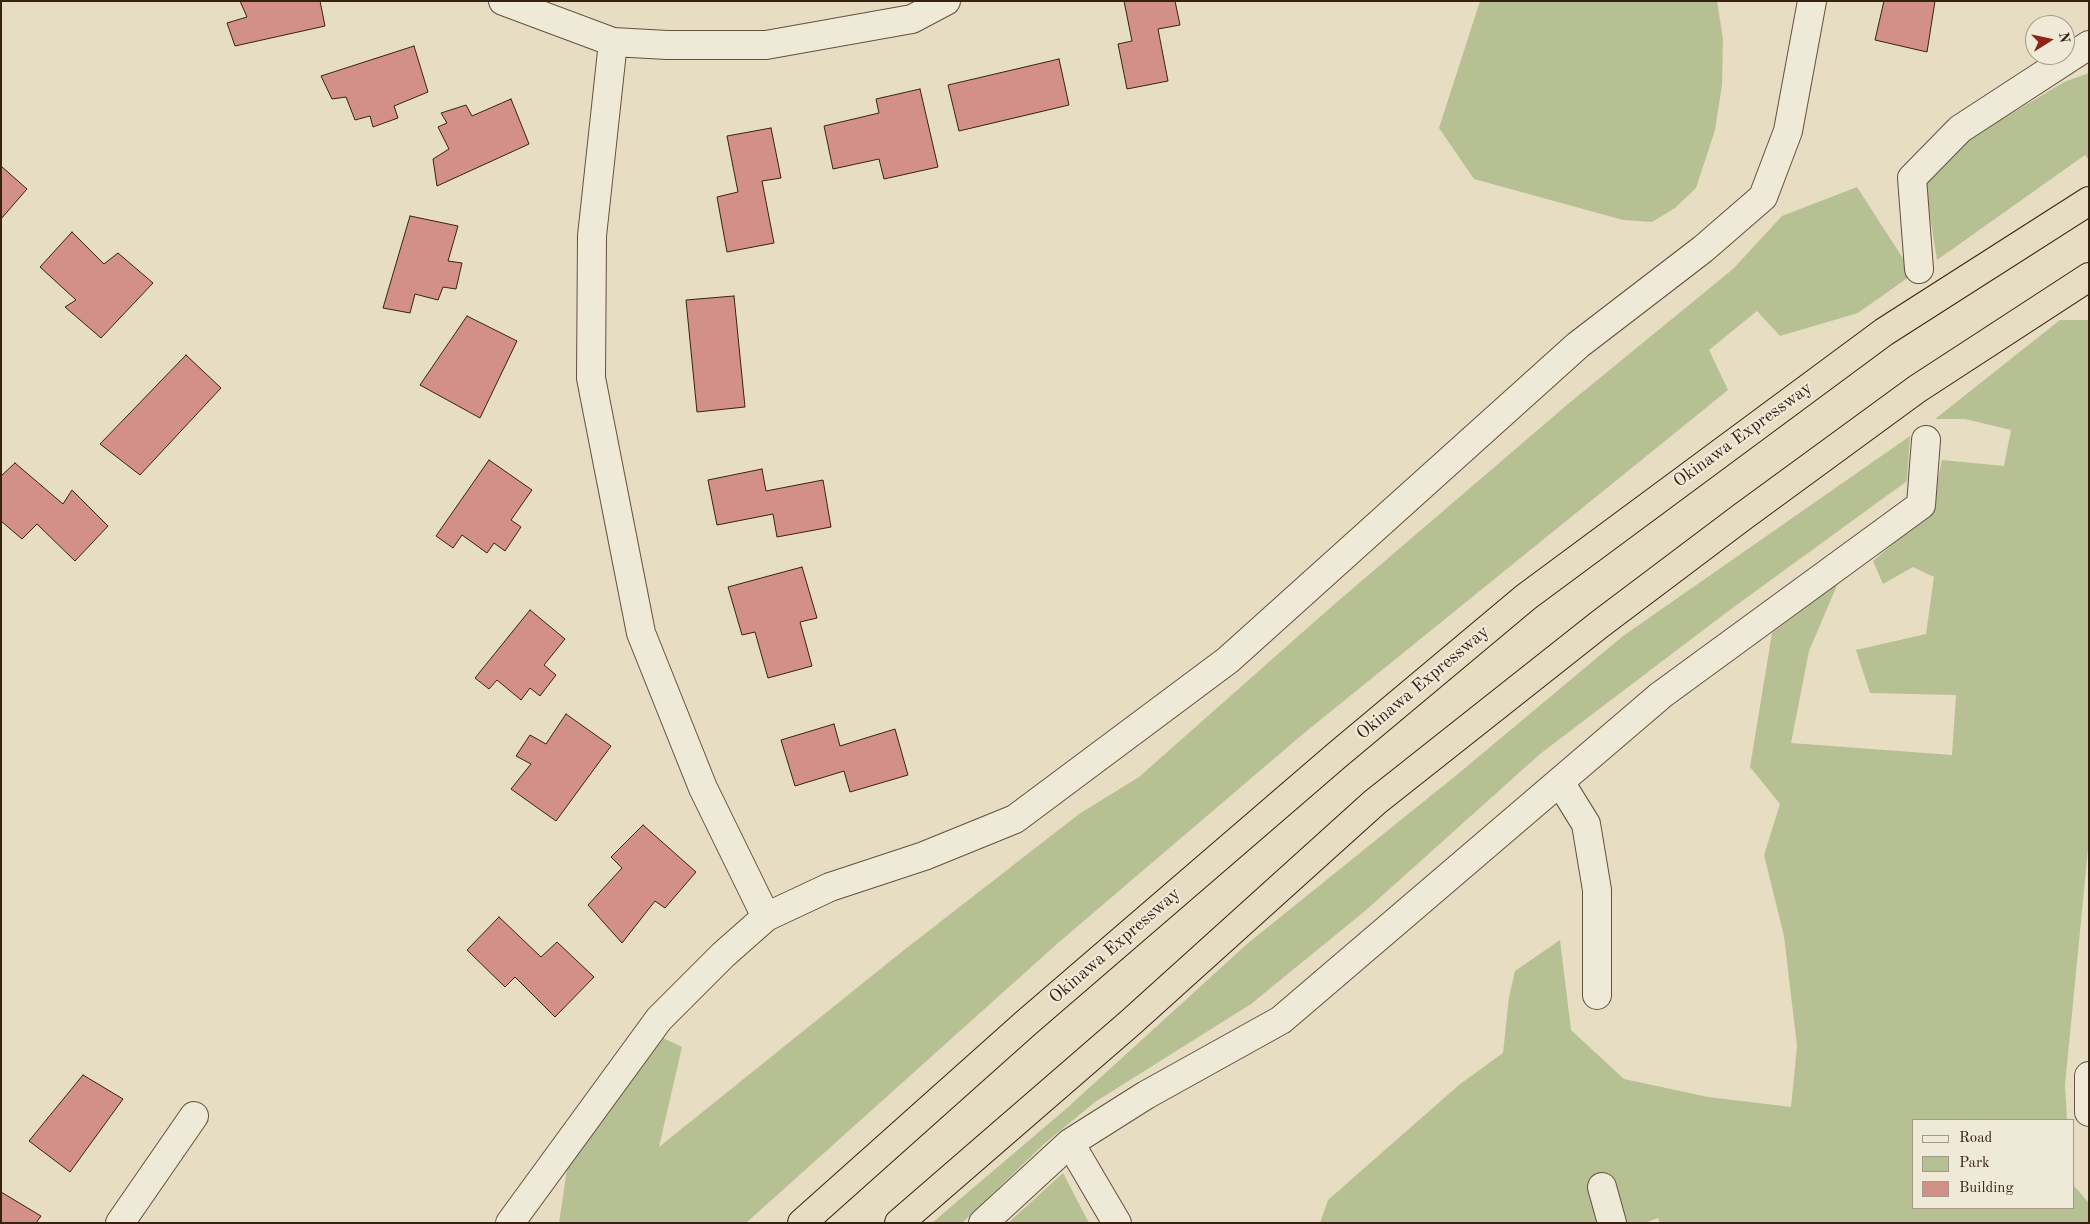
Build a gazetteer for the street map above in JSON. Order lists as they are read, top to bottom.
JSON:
{
  "streets": {
    "highway": ["Okinawa Expressway"]
  },
  "legend": ["Road", "Park", "Building"],
  "north": "right"
}
